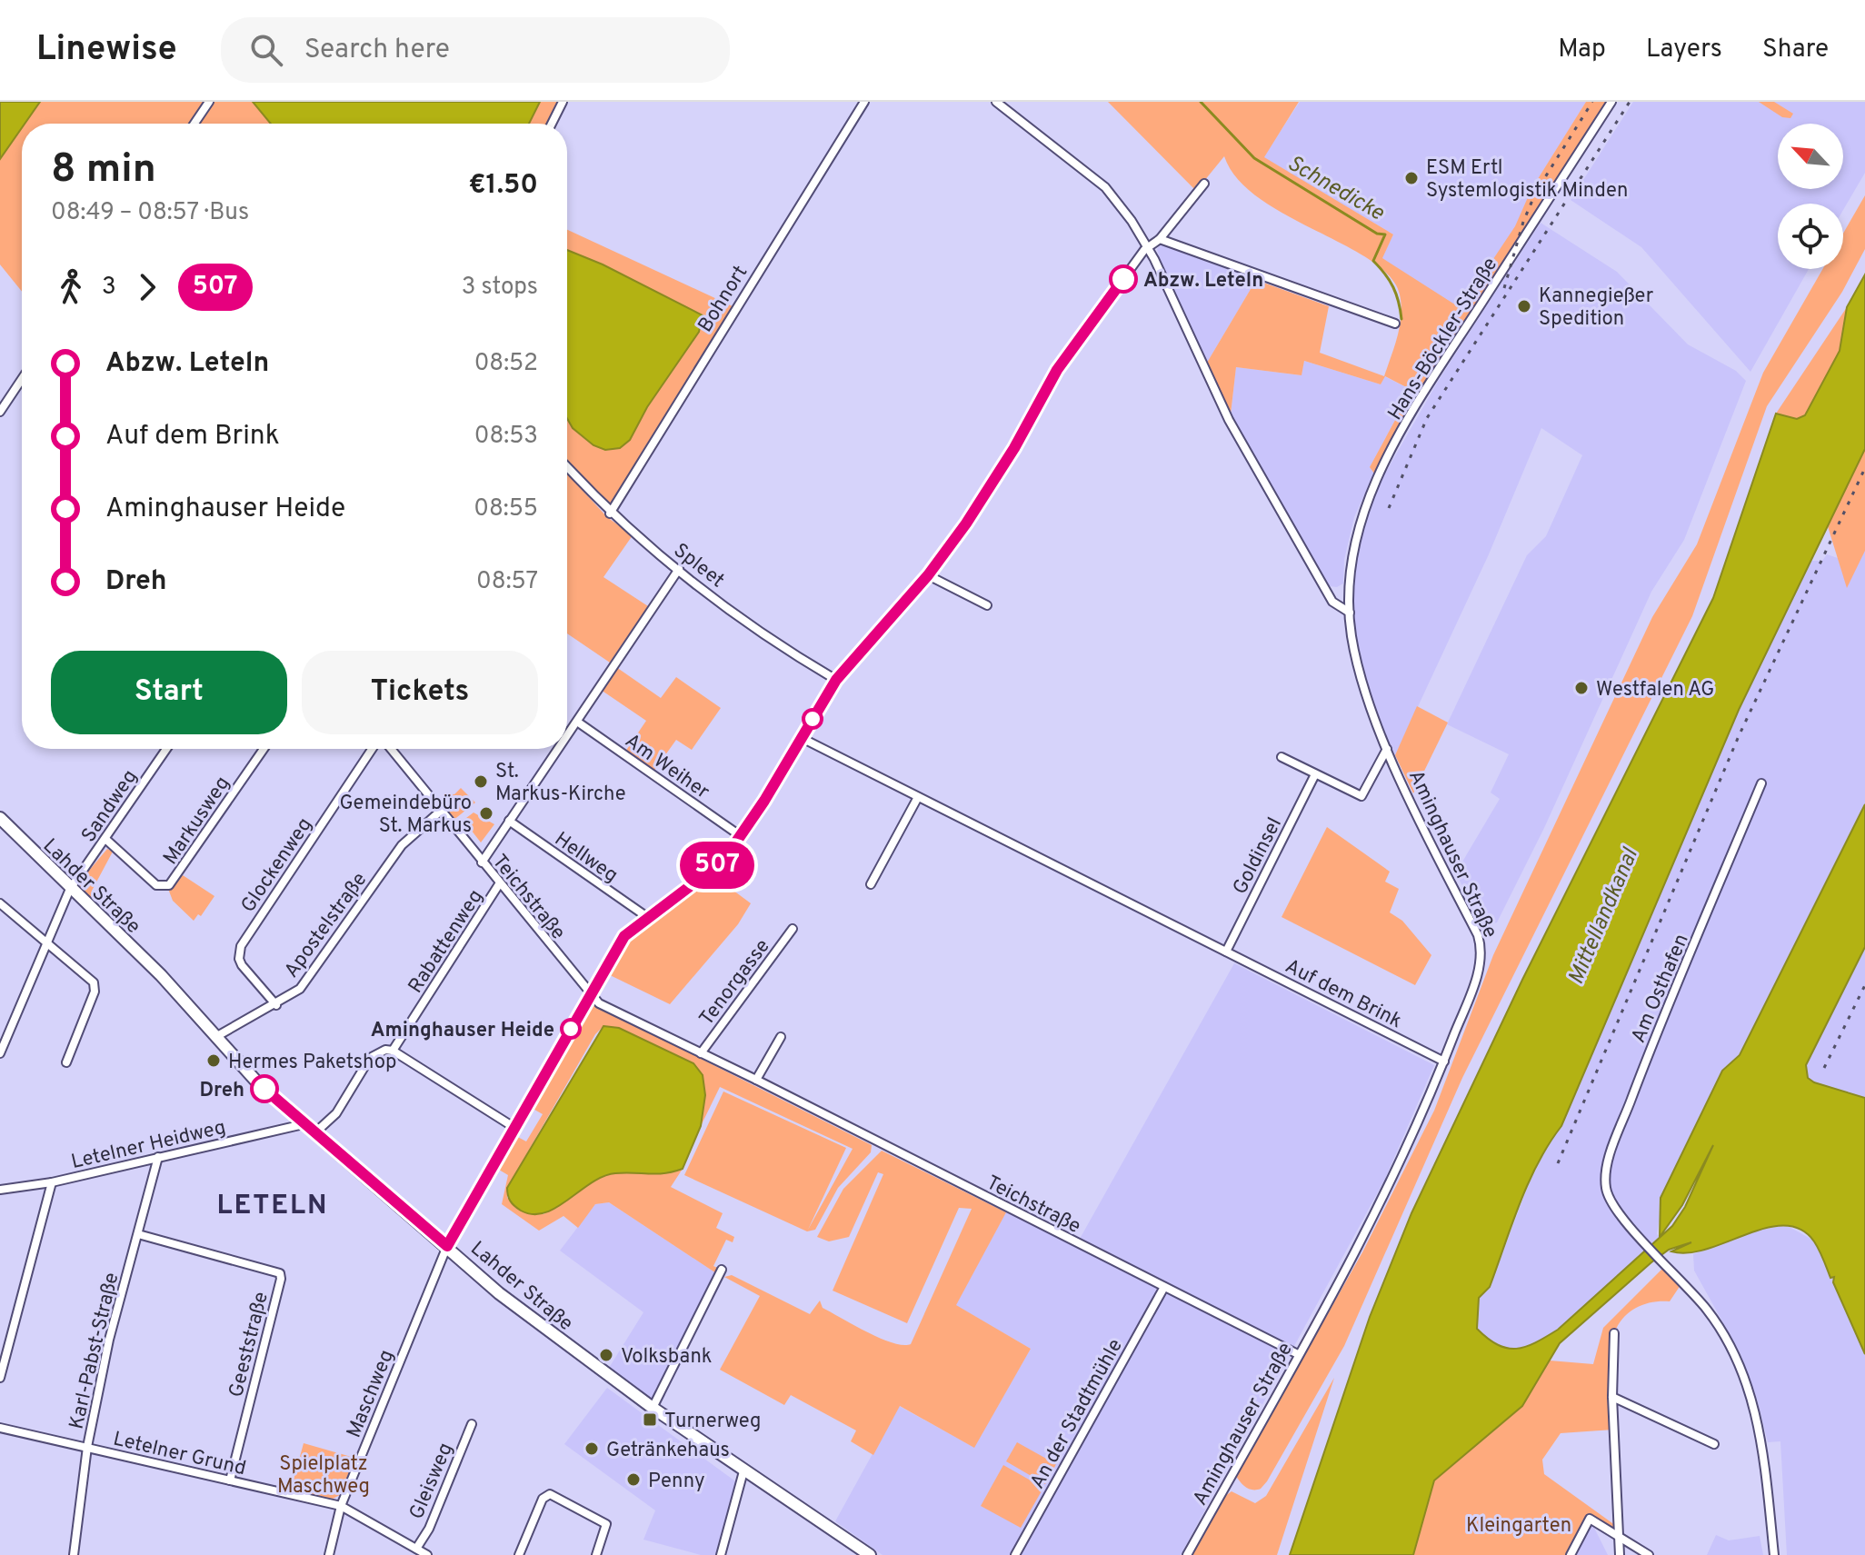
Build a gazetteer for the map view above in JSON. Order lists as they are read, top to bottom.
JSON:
{
  "streets": {
    "street": [
      "Bohnort",
      "Hans-Böckler-Straße",
      "Spleet",
      "Am Weiher",
      "Sandweg",
      "Markusweg",
      "Aminghauser Straße",
      "Goldinsel",
      "Hellweg",
      "Glockenweg",
      "Lahder Straße",
      "Teichstraße",
      "Apostelstraße",
      "Rabattenweg",
      "Tenorgasse",
      "Am Osthafen",
      "Auf dem Brink",
      "Letelner Heidweg",
      "Geeststraße",
      "Karl-Pabst-Straße",
      "Maschweg",
      "An der Stadtmühle",
      "Letelner Grund",
      "Gleisweg"
    ]
  },
  "crossings": [
    ["Bohnort", "Spleet"],
    ["Hans-Böckler-Straße", "Aminghauser Straße"],
    ["Sandweg", "Markusweg"],
    ["Sandweg", "Lahder Straße"],
    ["Aminghauser Straße", "Teichstraße"],
    ["Aminghauser Straße", "Auf dem Brink"],
    ["Goldinsel", "Auf dem Brink"],
    ["Glockenweg", "Apostelstraße"],
    ["Lahder Straße", "Apostelstraße"],
    ["Lahder Straße", "Letelner Heidweg"],
    ["Lahder Straße", "Maschweg"],
    ["Teichstraße", "Apostelstraße"],
    ["Teichstraße", "Rabattenweg"],
    ["Teichstraße", "Tenorgasse"],
    ["Teichstraße", "An der Stadtmühle"],
    ["Letelner Heidweg", "Karl-Pabst-Straße"],
    ["Geeststraße", "Karl-Pabst-Straße"],
    ["Geeststraße", "Letelner Grund"],
    ["Karl-Pabst-Straße", "Letelner Grund"],
    ["Maschweg", "Letelner Grund"],
    ["Letelner Grund", "Gleisweg"]
  ],
  "districts": ["LETELN"],
  "water": ["Schnedicke", "Mittellandkanal"],
  "parks": ["Spielplatz Maschweg", "Kleingarten"],
  "places": {
    "other": [
      "ESM Ertl Systemlogistik Minden",
      "Abzw. Leteln",
      "Kannegießer Spedition",
      "Westfalen AG",
      "St. Markus-Kirche",
      "Gemeindebüro St. Markus",
      "Aminghauser Heide",
      "Hermes Paketshop",
      "Dreh",
      "Volksbank",
      "Getränkehaus",
      "Penny"
    ],
    "transit": ["Turnerweg"]
  },
  "lines": ["bus line 507"],
  "north": "top left",
  "page": {
    "header": "Linewise",
    "search": "Search here",
    "nav": ["Map", "Layers", "Share"],
    "on_map": "507",
    "heading": ["8 min", "08:49 – 08:57 · Bus", "€1.50"],
    "legs": ["3", "507", "3 stops"],
    "list": [
      {
        "name": "Abzw. Leteln",
        "value": "08:52"
      },
      {
        "name": "Auf dem Brink",
        "value": "08:53"
      },
      {
        "name": "Aminghauser Heide",
        "value": "08:55"
      },
      {
        "name": "Dreh",
        "value": "08:57"
      }
    ],
    "buttons": ["Start", "Tickets"]
  }
}
